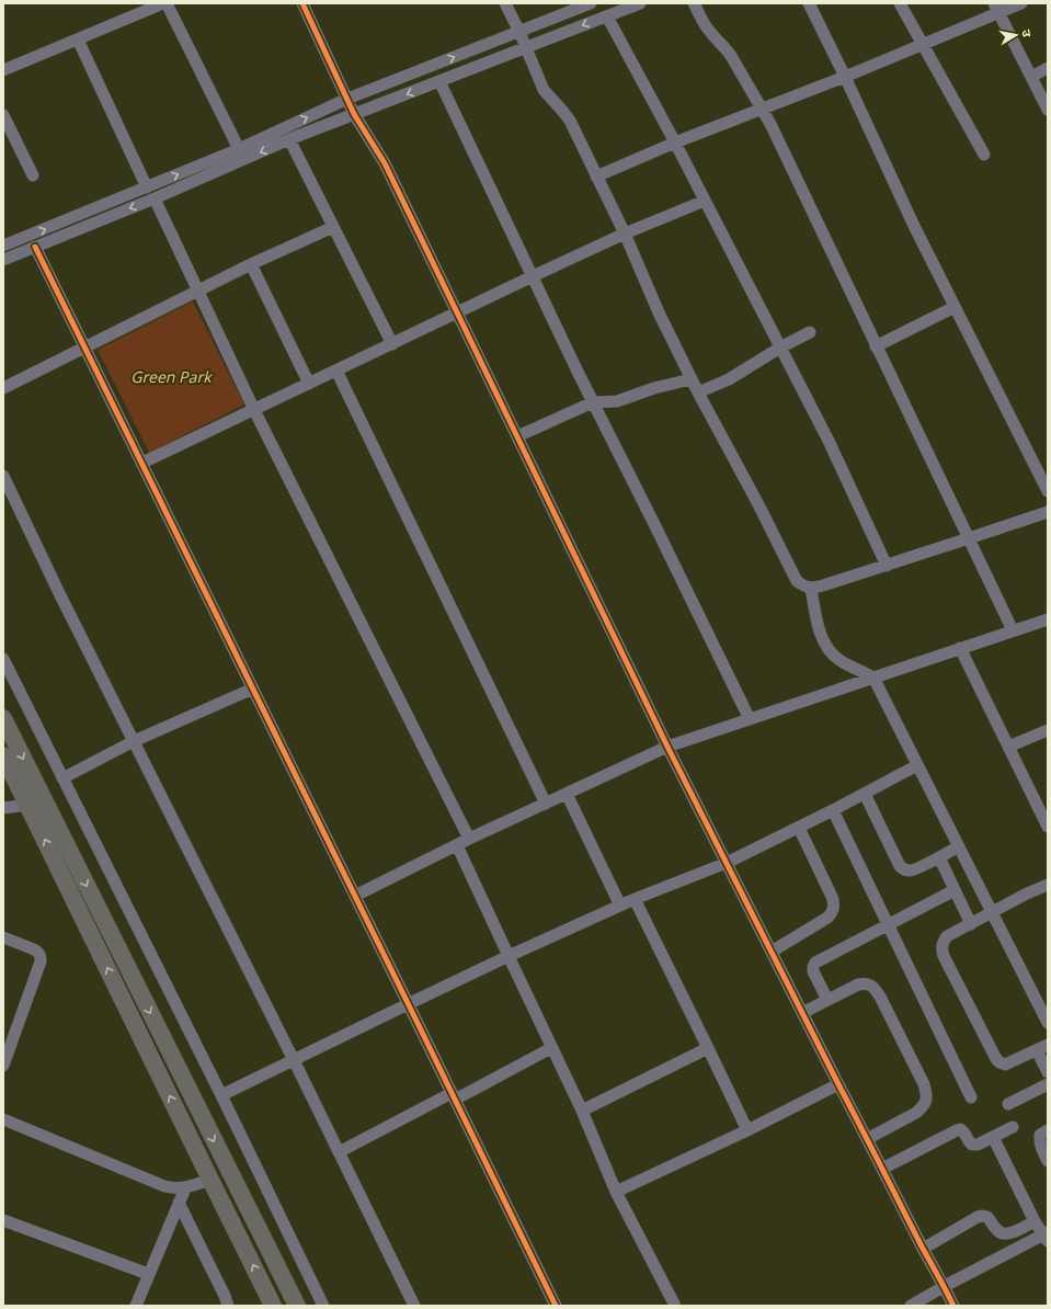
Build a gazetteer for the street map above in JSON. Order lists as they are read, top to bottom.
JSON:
{
  "parks": ["Green Park"],
  "north": "right"
}
